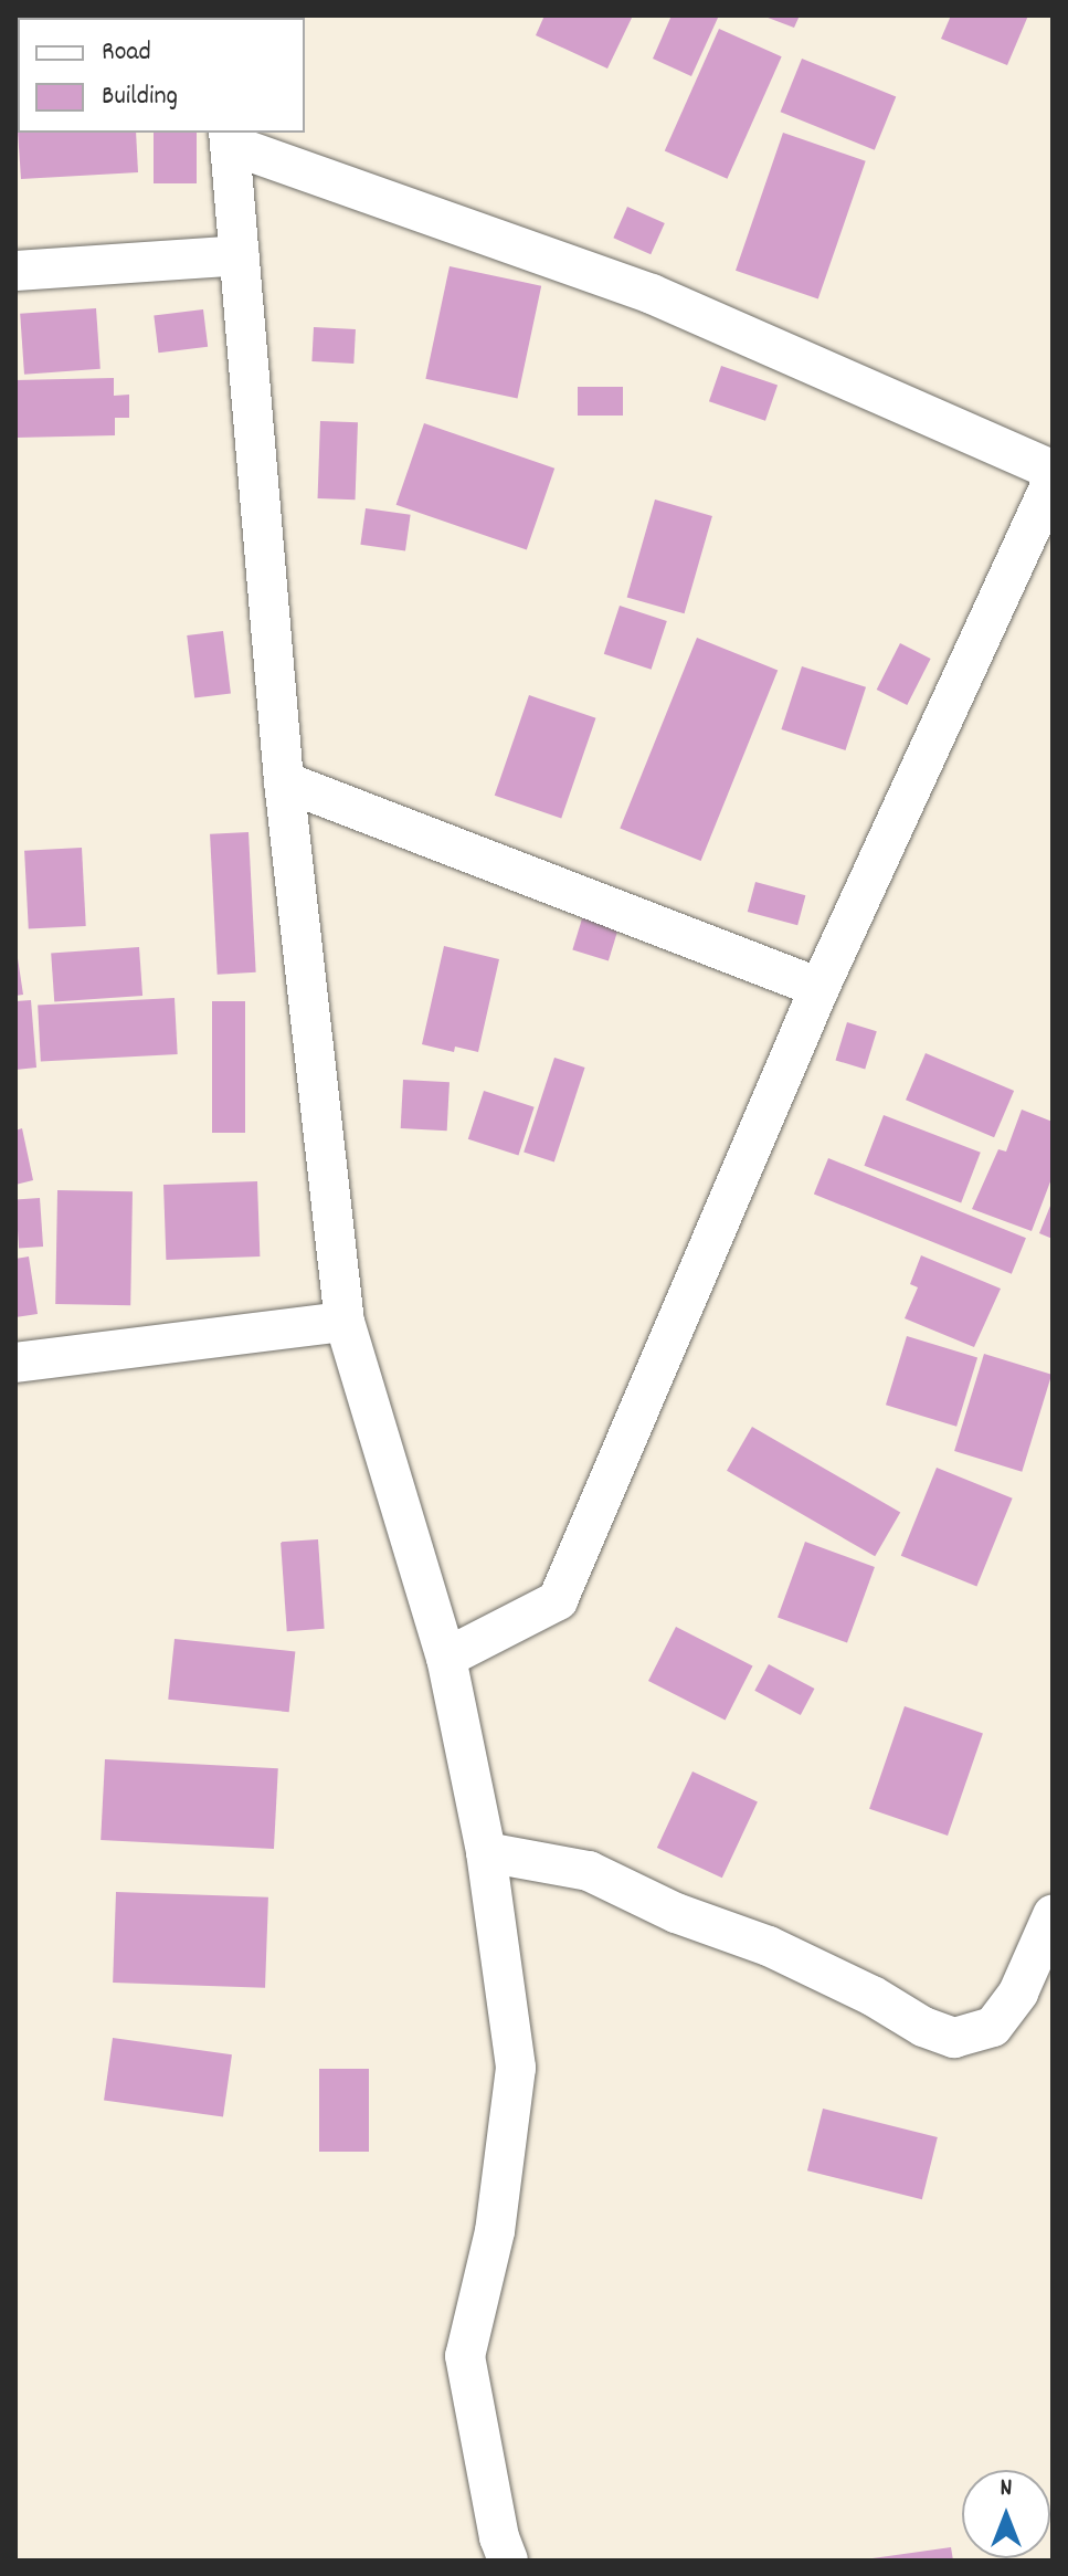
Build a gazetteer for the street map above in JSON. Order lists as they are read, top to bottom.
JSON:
{
  "legend": ["Road", "Building"],
  "north": "top"
}
